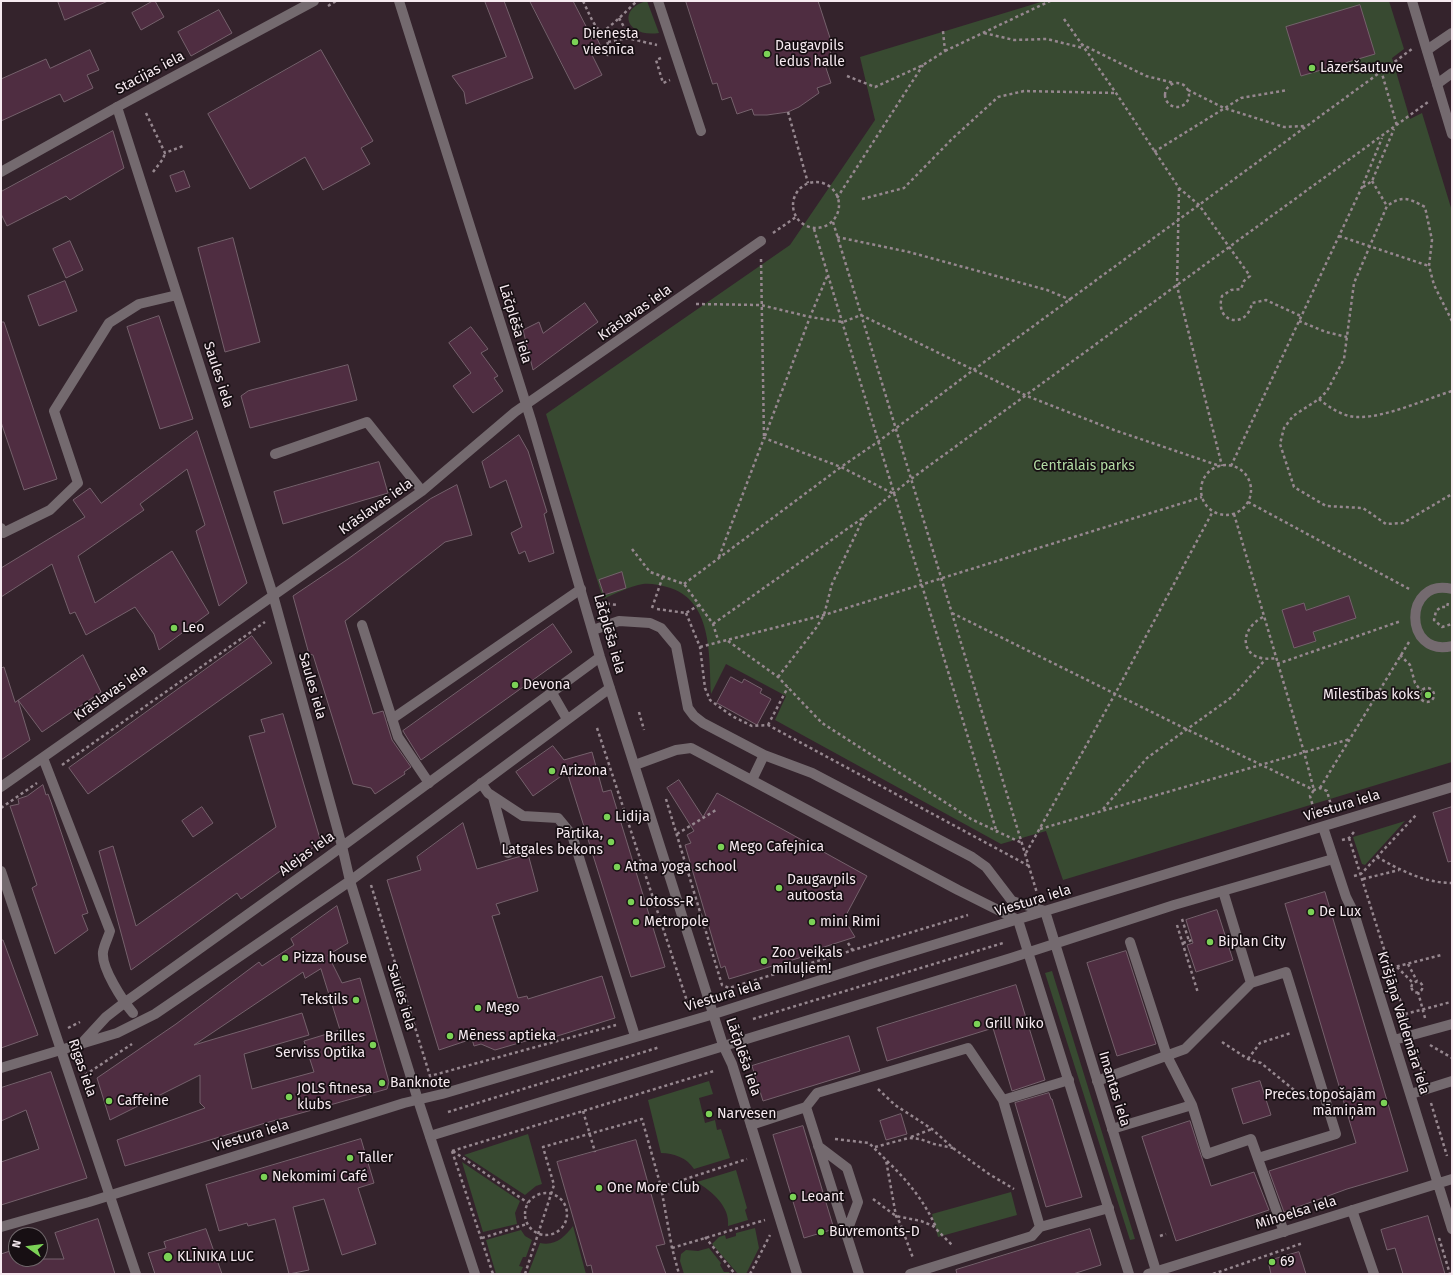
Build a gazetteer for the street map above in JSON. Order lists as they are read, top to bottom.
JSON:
{
  "streets": {
    "street": [
      "Stacijas iela",
      "Krāslavas iela",
      "Lāčplēša iela",
      "Saules iela",
      "Viestura iela",
      "Alejas iela",
      "Krišjāņa Valdemāra iela",
      "Rīgas iela",
      "Imantas iela",
      "Mihoelsa iela"
    ]
  },
  "crossings": [
    ["Stacijas iela", "Saules iela"],
    ["Krāslavas iela", "Lāčplēša iela"],
    ["Krāslavas iela", "Saules iela"],
    ["Lāčplēša iela", "Viestura iela"],
    ["Lāčplēša iela", "Alejas iela"],
    ["Saules iela", "Viestura iela"],
    ["Saules iela", "Alejas iela"],
    ["Viestura iela", "Krišjāņa Valdemāra iela"],
    ["Viestura iela", "Rīgas iela"],
    ["Viestura iela", "Imantas iela"],
    ["Krišjāņa Valdemāra iela", "Mihoelsa iela"],
    ["Imantas iela", "Mihoelsa iela"]
  ],
  "parks": ["Centrālais parks"],
  "places": [
    "Dienesta viesnīca",
    "Daugavpils ledus halle",
    "Lāzeršautuve",
    "Leo",
    "Devona",
    "Mīlestības koks",
    "Arizona",
    "Lidija",
    "Pārtika, Latgales bekons",
    "Mego Cafejnica",
    "Atma yoga school",
    "Daugavpils autoosta",
    "Lotoss-R",
    "De Lux",
    "Metropole",
    "mini Rimi",
    "Biplan City",
    "Pizza house",
    "Zoo veikals mīluļiem!",
    "Tekstils",
    "Mego",
    "Grill Niko",
    "Mēness aptieka",
    "Brilles Serviss Optika",
    "Banknote",
    "JOLS fitnesa klubs",
    "Caffeine",
    "Preces topošajām māmiņām",
    "Narvesen",
    "Taller",
    "Nekomimi Café",
    "One More Club",
    "Leoant",
    "Būvremonts-D",
    "KLĪNIKA LUC",
    "69"
  ],
  "north": "left"
}
